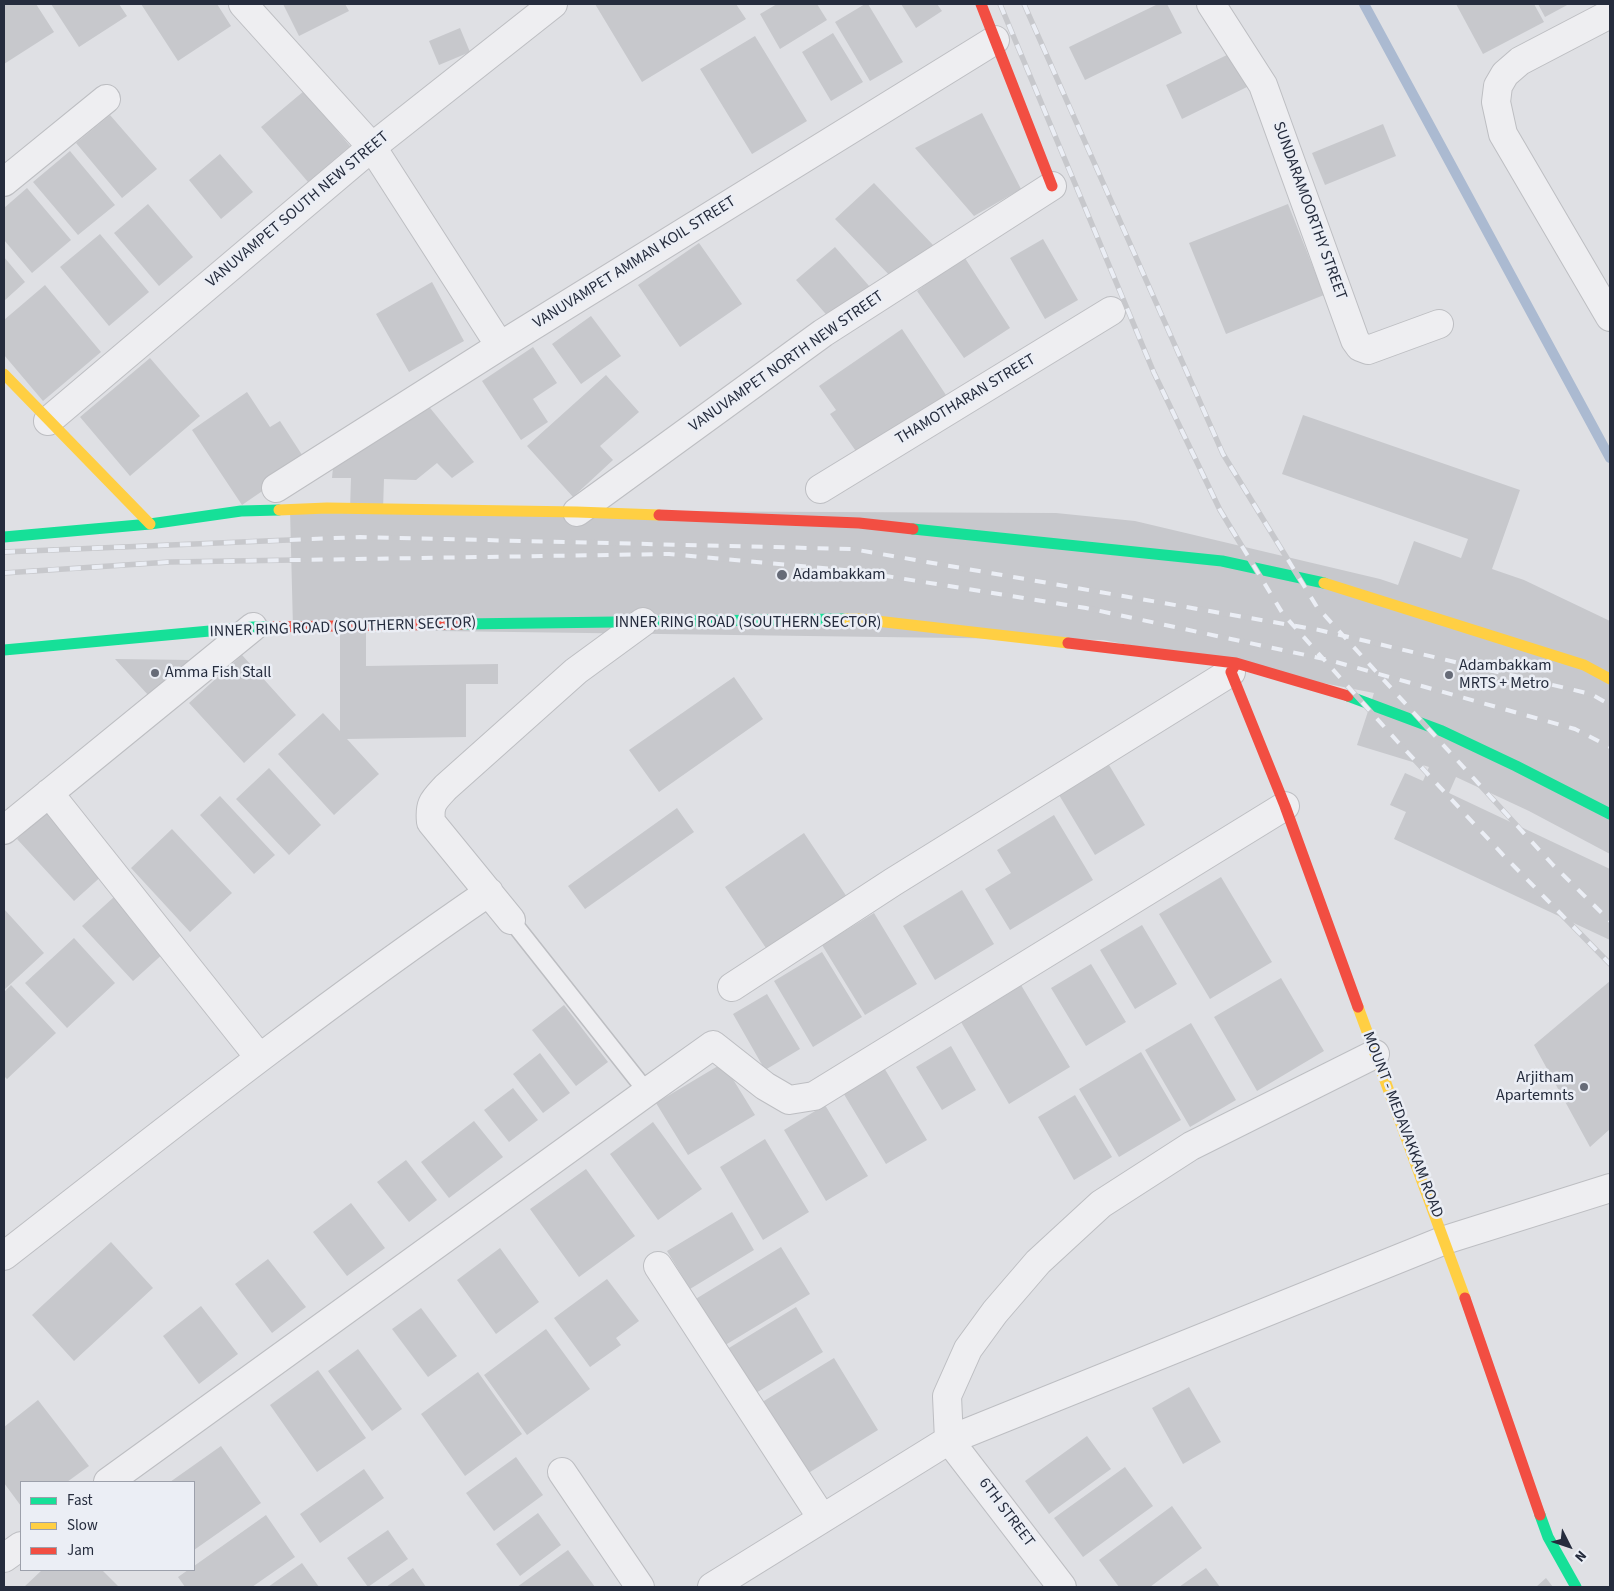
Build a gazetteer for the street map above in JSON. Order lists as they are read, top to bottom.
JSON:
{
  "streets": {
    "main road": ["INNER RING ROAD (SOUTHERN SECTOR)", "MOUNT - MEDAVAKKAM ROAD"],
    "street": [
      "VANUVAMPET SOUTH NEW STREET",
      "SUNDARAMOORTHY STREET",
      "VANUVAMPET AMMAN KOIL STREET",
      "VANUVAMPET NORTH NEW STREET",
      "THAMOTHARAN STREET",
      "6TH STREET"
    ]
  },
  "crossings": [
    ["INNER RING ROAD (SOUTHERN SECTOR)", "MOUNT - MEDAVAKKAM ROAD"]
  ],
  "places": [
    "Adambakkam",
    "Amma Fish Stall",
    "Adambakkam MRTS + Metro",
    "Arjitham Apartemnts"
  ],
  "legend": ["Fast", "Slow", "Jam"],
  "north": "bottom right"
}
